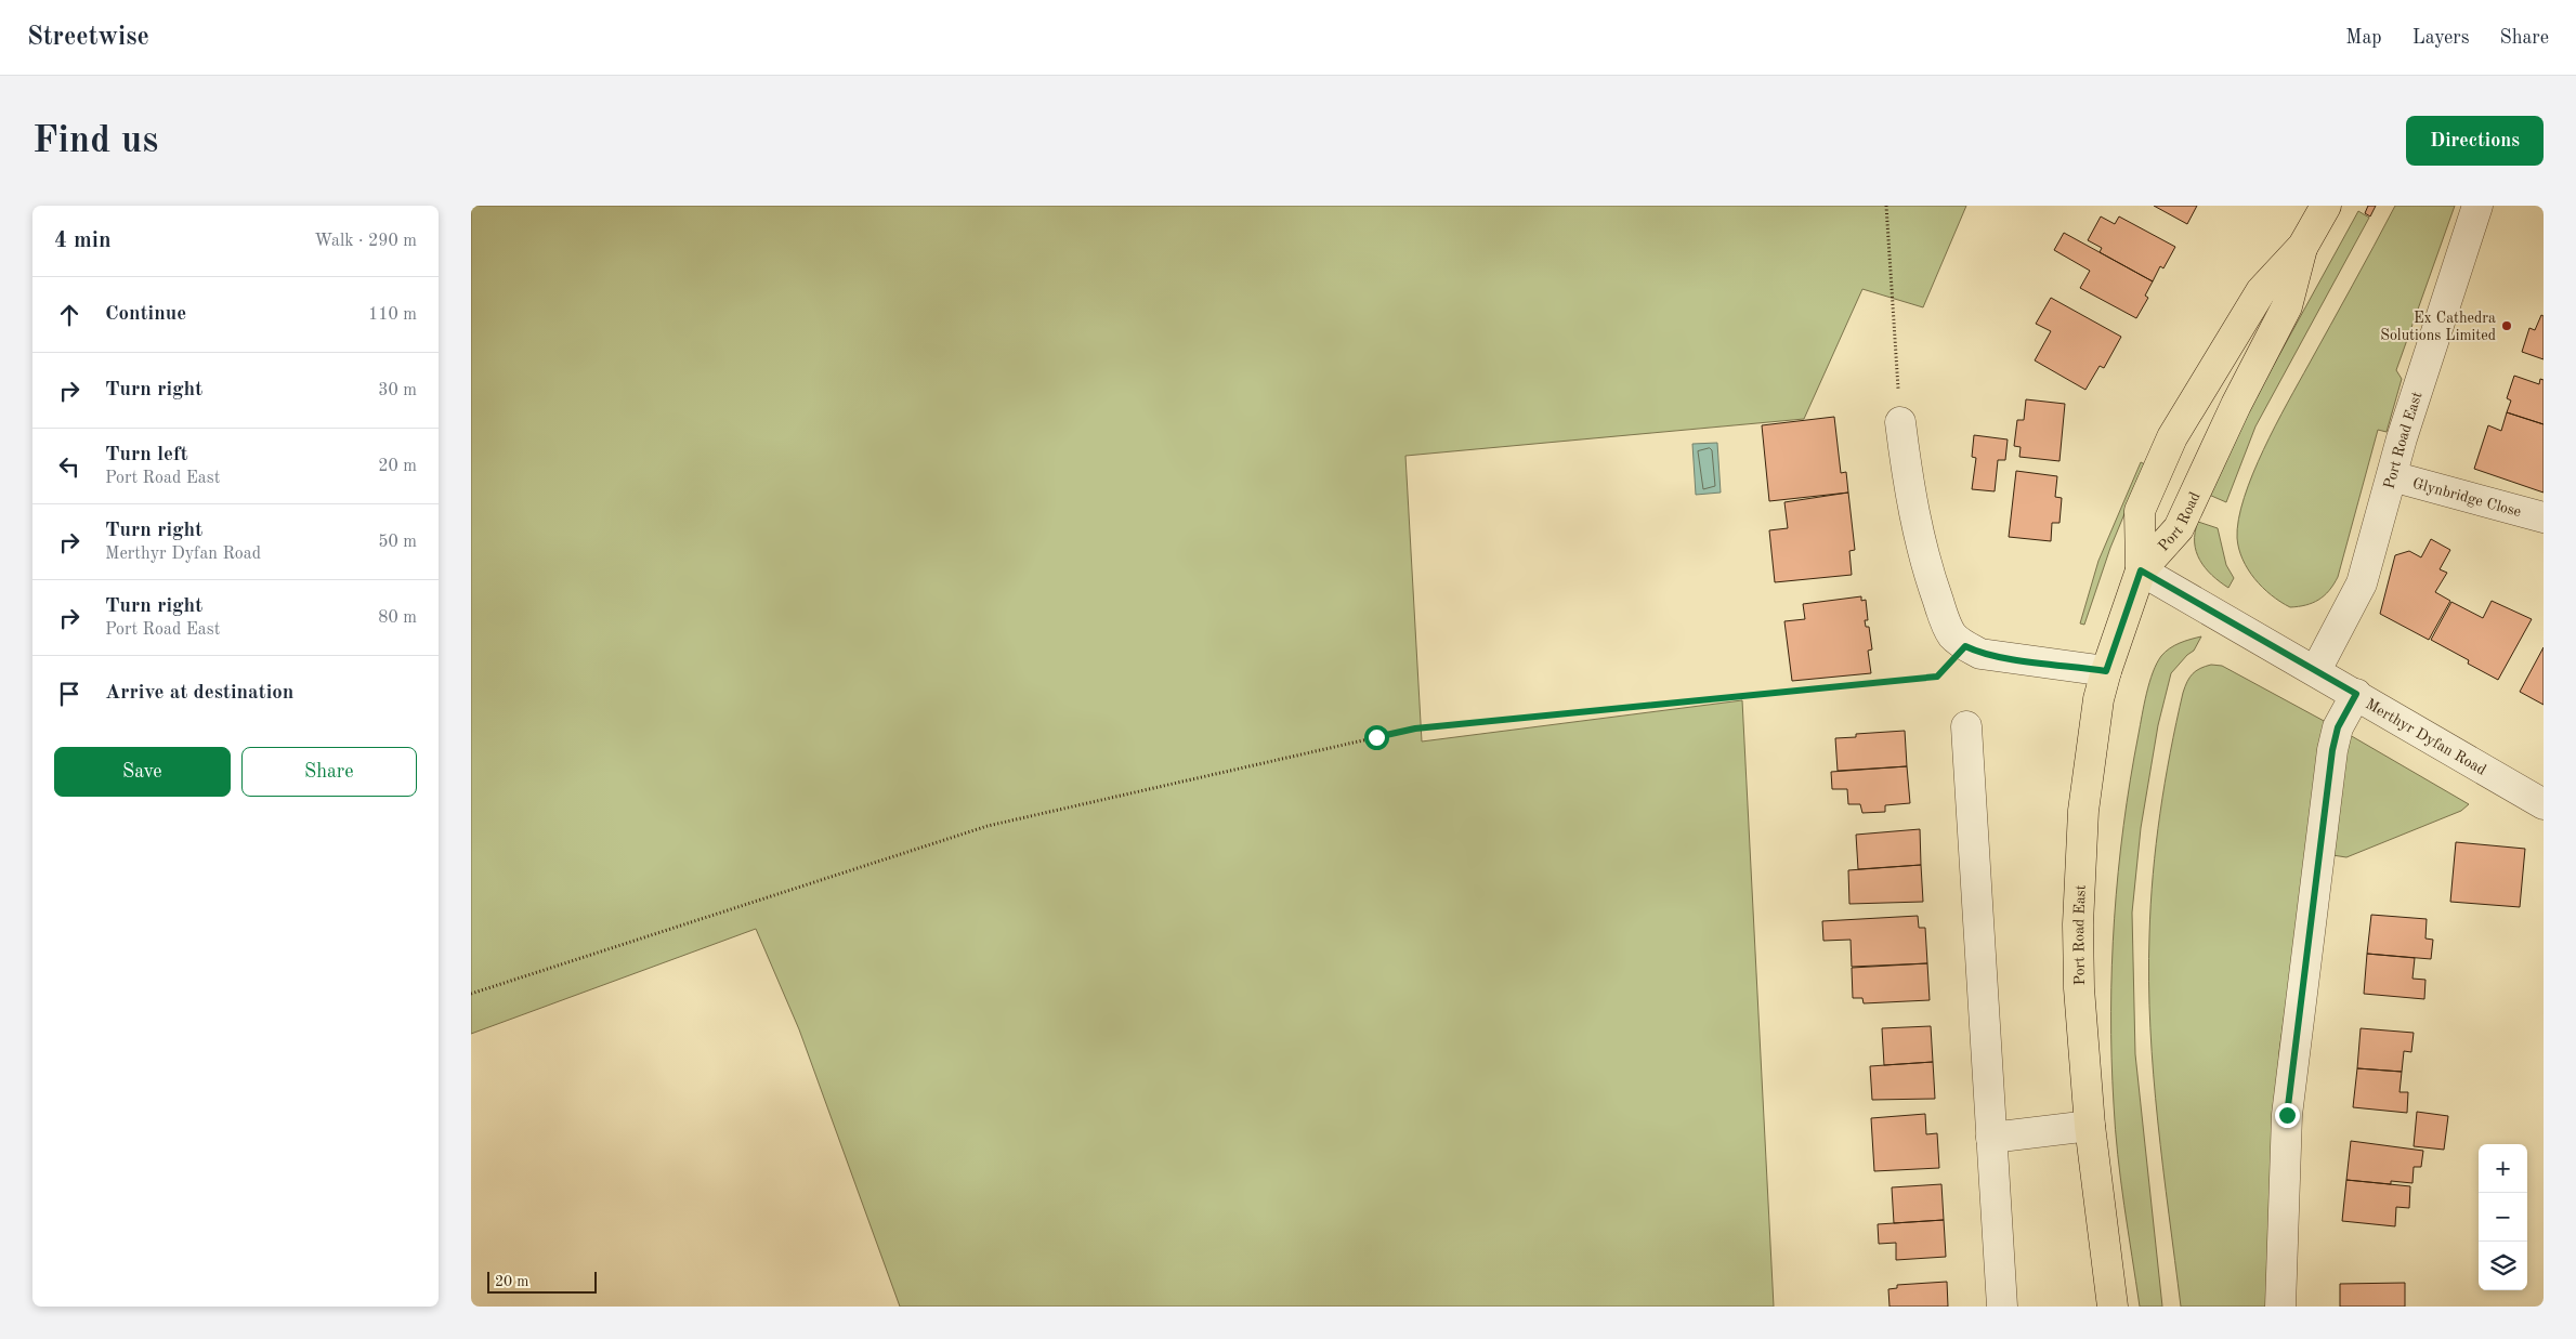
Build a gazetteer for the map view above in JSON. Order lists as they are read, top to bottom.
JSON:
{
  "streets": {
    "main road": ["Port Road East", "Port Road"],
    "street": ["Glynbridge Close", "Merthyr Dyfan Road"]
  },
  "crossings": [
    ["Port Road East", "Glynbridge Close"],
    ["Port Road East", "Port Road"],
    ["Port Road East", "Merthyr Dyfan Road"],
    ["Port Road", "Merthyr Dyfan Road"]
  ],
  "places": ["Ex Cathedra Solutions Limited"],
  "scale_bar": "20 m",
  "page": {
    "header": "Streetwise",
    "nav": ["Map", "Layers", "Share"],
    "buttons": [
      "Directions",
      ["Save", "Share"]
    ],
    "title": "Find us",
    "heading": ["4 min", "Walk · 290 m"],
    "list": [
      ["Continue", "110 m"],
      ["Turn right", "30 m"],
      ["Turn left", "Port Road East", "20 m"],
      ["Turn right", "Merthyr Dyfan Road", "50 m"],
      ["Turn right", "Port Road East", "80 m"],
      "Arrive at destination"
    ],
    "map_buttons": ["+", "−"],
    "scale": "20 m"
  }
}
